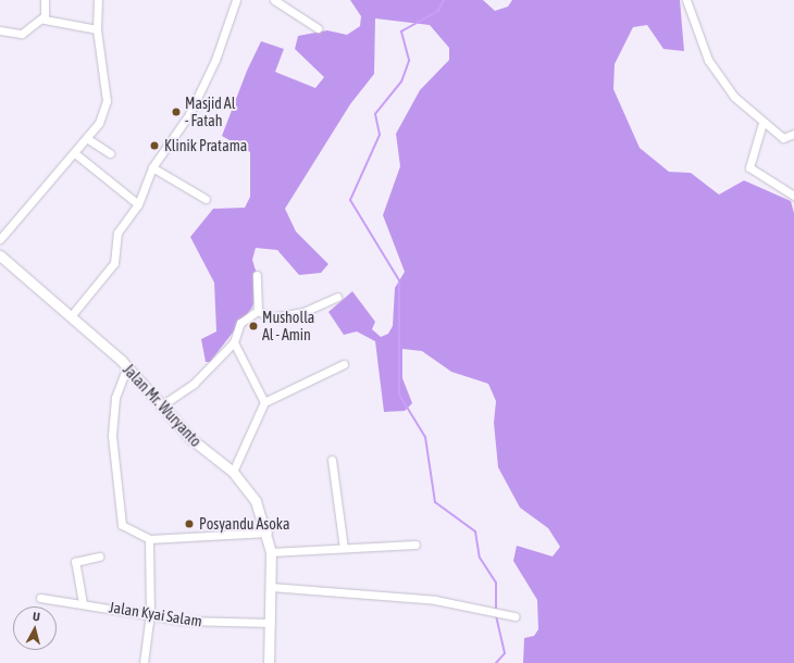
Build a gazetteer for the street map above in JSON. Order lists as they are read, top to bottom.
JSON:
{
  "streets": {
    "main road": ["Jalan Mr. Wuryanto"],
    "street": ["Jalan Kyai Salam"]
  },
  "crossings": [
    ["Jalan Mr. Wuryanto", "Jalan Kyai Salam"]
  ],
  "places": [
    "Masjid Al - Fatah",
    "Klinik Pratama",
    "Musholla Al - Amin",
    "Posyandu Asoka"
  ],
  "north": "top"
}
